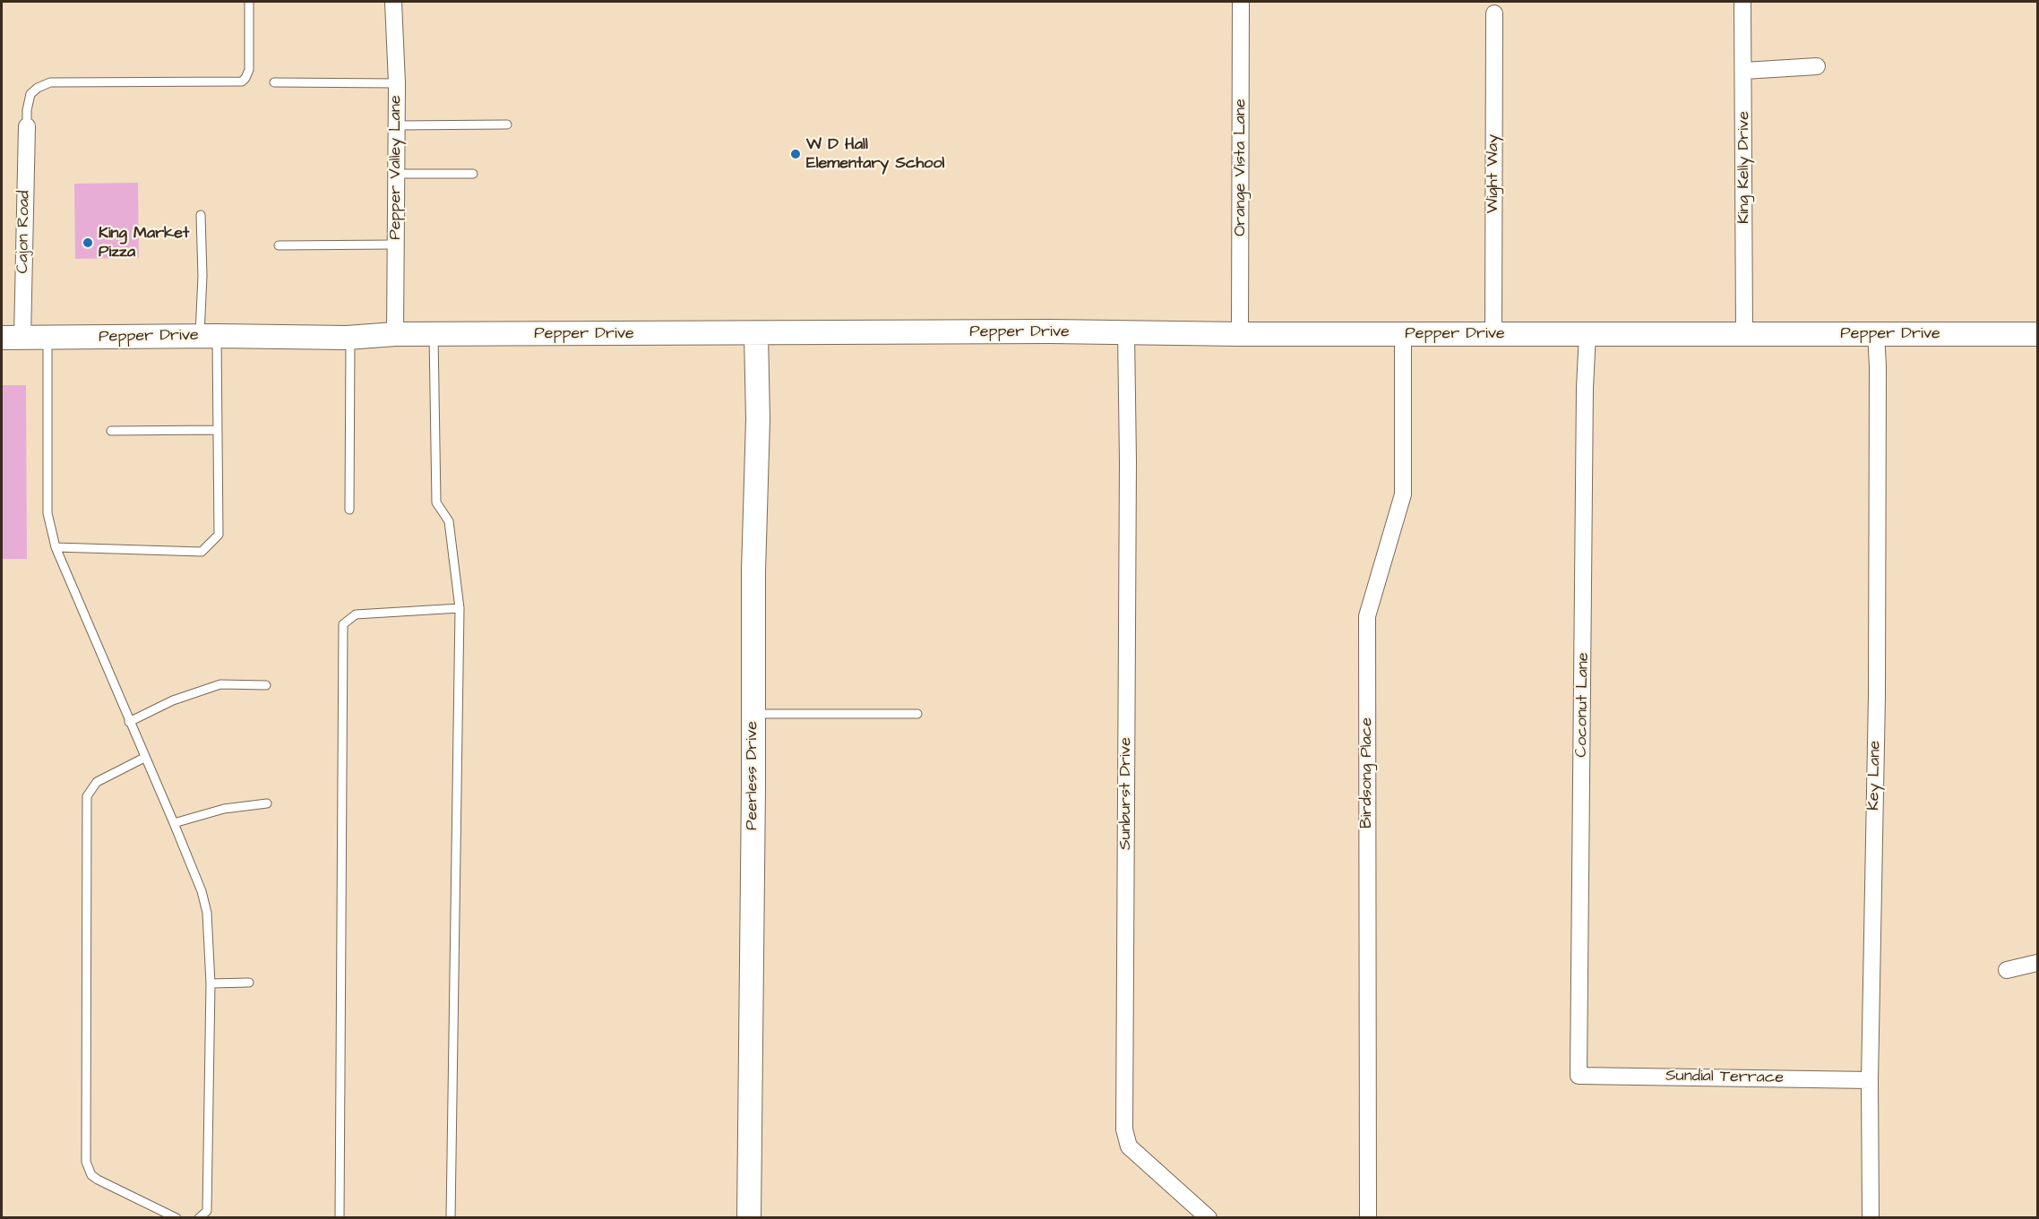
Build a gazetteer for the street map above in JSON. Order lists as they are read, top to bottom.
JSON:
{
  "streets": {
    "street": [
      "Pepper Valley Lane",
      "Orange Vista Lane",
      "King Kelly Drive",
      "Wight Way",
      "Cajon Road",
      "Pepper Drive",
      "Coconut Lane",
      "Birdsong Place",
      "Peerless Drive",
      "Key Lane",
      "Sunburst Drive",
      "Sundial Terrace"
    ]
  },
  "crossings": [
    ["Pepper Valley Lane", "Pepper Drive"],
    ["Orange Vista Lane", "Pepper Drive"],
    ["King Kelly Drive", "Pepper Drive"],
    ["Wight Way", "Pepper Drive"],
    ["Cajon Road", "Pepper Drive"],
    ["Pepper Drive", "Coconut Lane"],
    ["Pepper Drive", "Birdsong Place"],
    ["Pepper Drive", "Peerless Drive"],
    ["Pepper Drive", "Key Lane"],
    ["Pepper Drive", "Sunburst Drive"],
    ["Coconut Lane", "Sundial Terrace"],
    ["Key Lane", "Sundial Terrace"]
  ],
  "places": ["W D Hall Elementary School", "King Market Pizza"]
}
